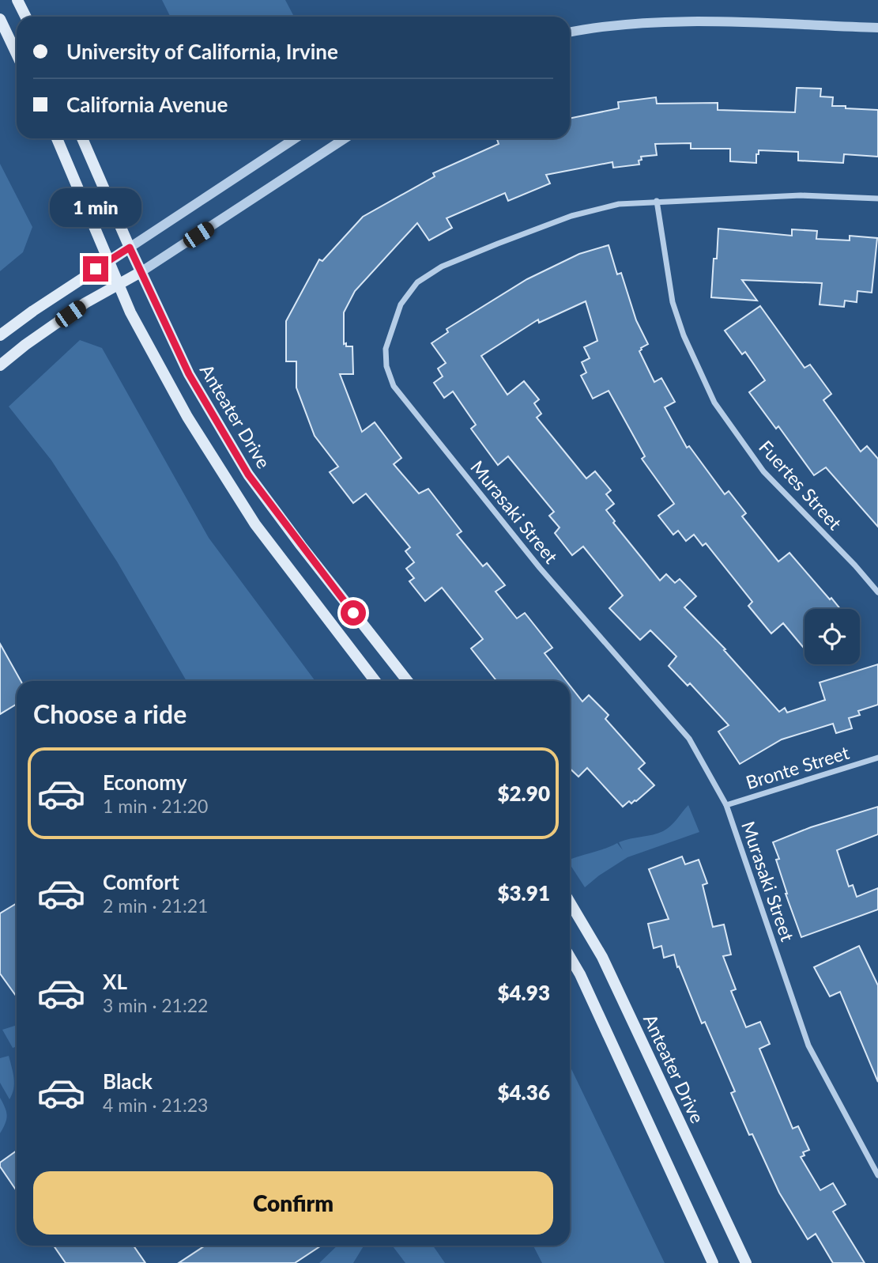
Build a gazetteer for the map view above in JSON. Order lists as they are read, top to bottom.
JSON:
{
  "streets": {
    "main road": ["Anteater Drive"],
    "street": ["Fuertes Street", "Murasaki Street", "Bronte Street"]
  },
  "crossings": [
    ["Fuertes Street", "Murasaki Street"],
    ["Murasaki Street", "Bronte Street"]
  ],
  "page": {
    "banner": ["University of California, Irvine", "California Avenue"],
    "bubble": "1 min",
    "heading": "Choose a ride",
    "list": [
      {
        "name": "Economy",
        "note": "1 min · 21:20",
        "value": "$2.90"
      },
      {
        "name": "Comfort",
        "note": "2 min · 21:21",
        "value": "$3.91"
      },
      {
        "name": "XL",
        "note": "3 min · 21:22",
        "value": "$4.93"
      },
      {
        "name": "Black",
        "note": "4 min · 21:23",
        "value": "$4.36"
      }
    ],
    "buttons": "Confirm"
  }
}
